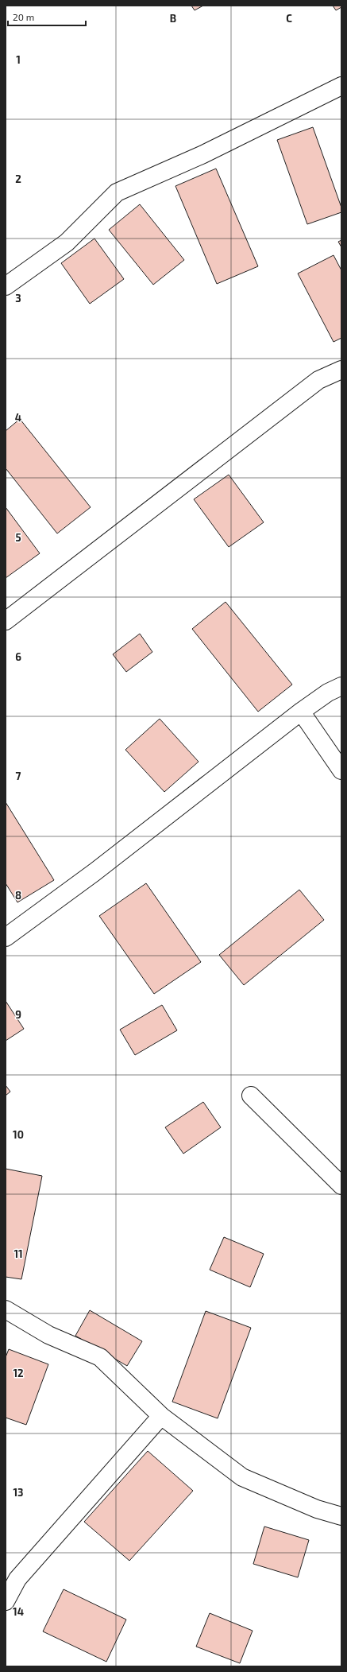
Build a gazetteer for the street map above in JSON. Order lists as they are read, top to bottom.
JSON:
{
  "scale_bar": "20 m",
  "grid": {
    "columns": ["B", "C"],
    "rows": [
      "1",
      "2",
      "3",
      "4",
      "5",
      "6",
      "7",
      "8",
      "9",
      "10",
      "11",
      "12",
      "13",
      "14"
    ]
  }
}
